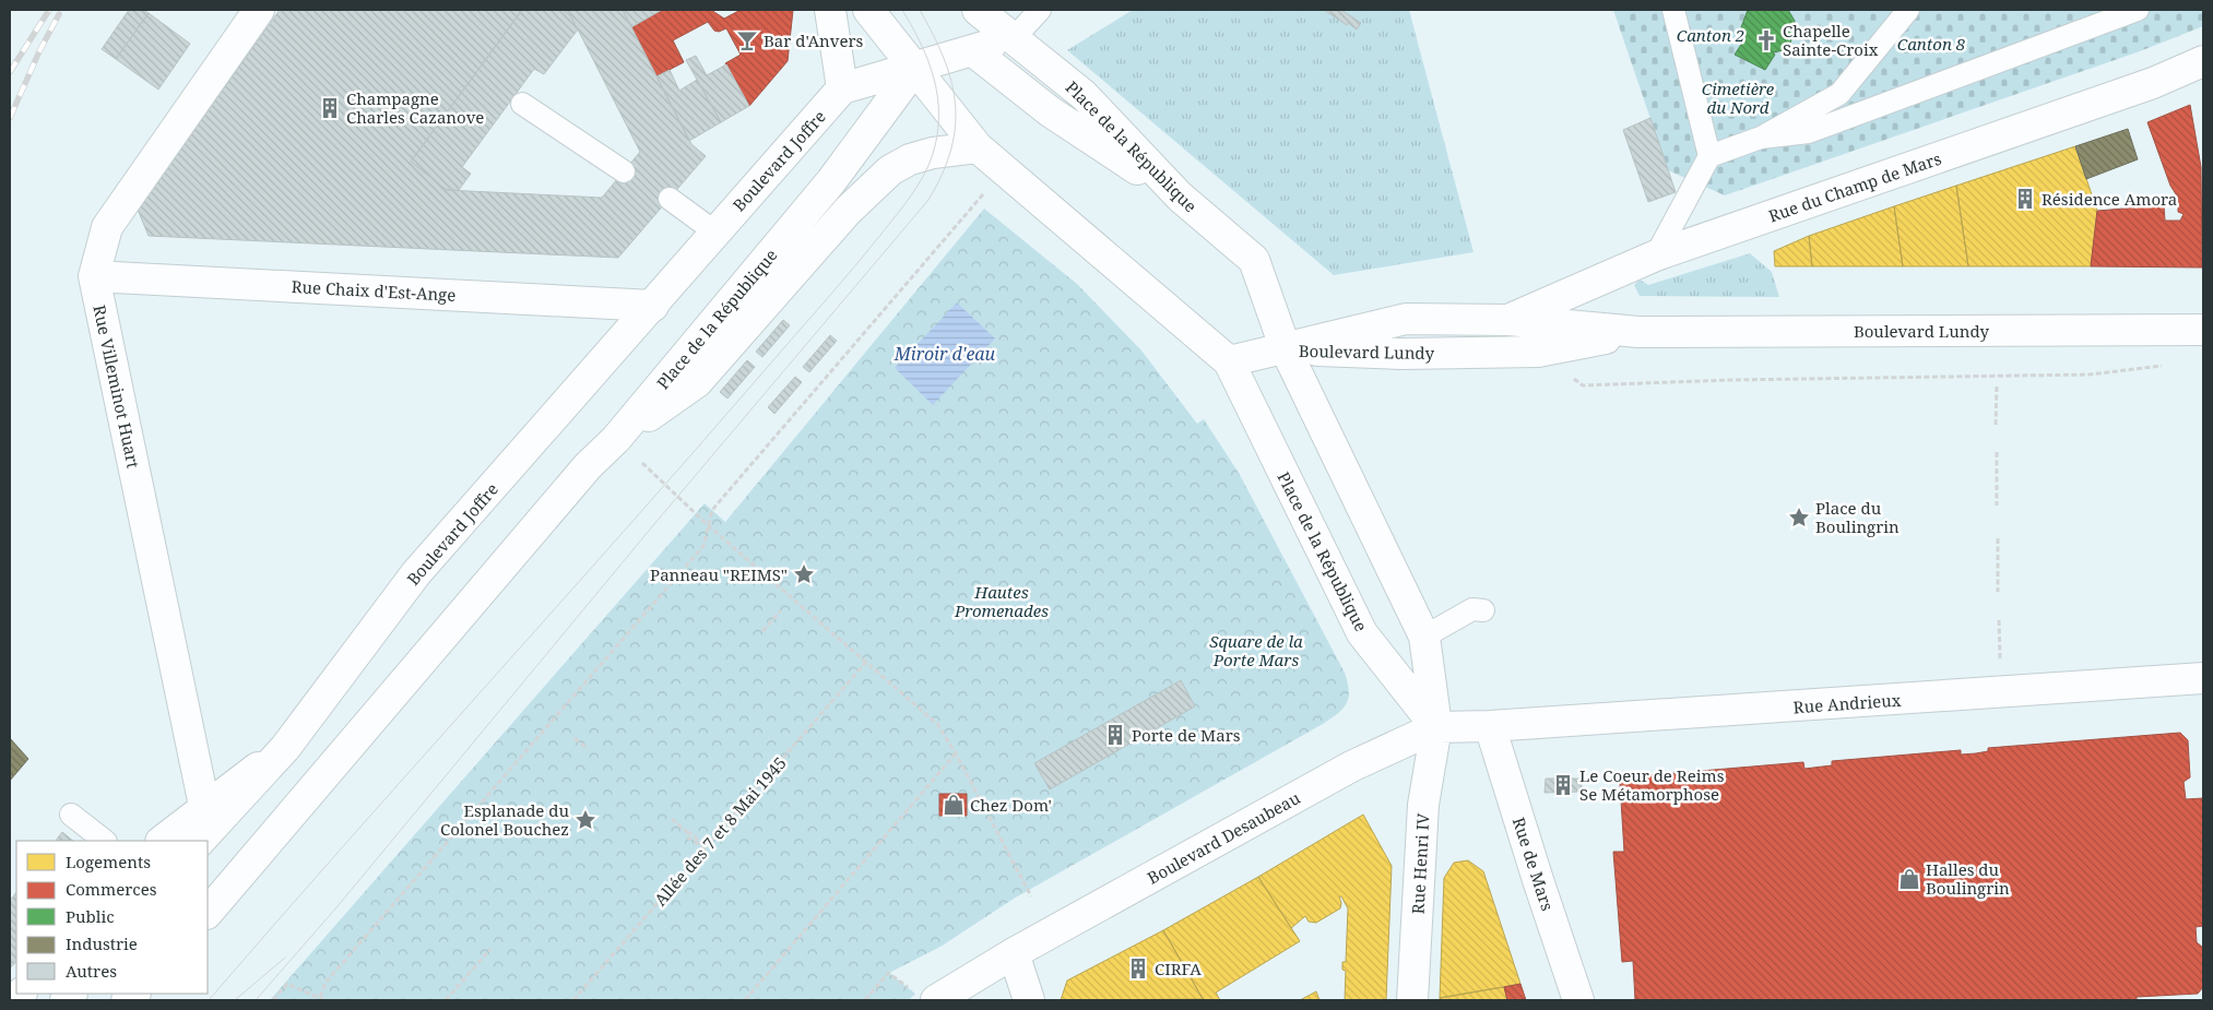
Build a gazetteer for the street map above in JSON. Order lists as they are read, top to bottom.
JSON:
{
  "streets": {
    "main road": [
      "Place de la République",
      "Boulevard Joffre",
      "Rue du Champ de Mars",
      "Rue Chaix d'Est-Ange",
      "Boulevard Lundy",
      "Rue Villeminot Huart",
      "Rue Andrieux",
      "Boulevard Desaubeau",
      "Rue Henri IV",
      "Rue de Mars"
    ],
    "path": ["Allée des 7 et 8 Mai 1945"]
  },
  "crossings": [
    ["Place de la République", "Boulevard Lundy"],
    ["Place de la République", "Boulevard Desaubeau"],
    ["Place de la République", "Rue Henri IV"],
    ["Boulevard Joffre", "Rue Chaix d'Est-Ange"],
    ["Rue du Champ de Mars", "Boulevard Lundy"],
    ["Rue Chaix d'Est-Ange", "Rue Villeminot Huart"],
    ["Rue Andrieux", "Rue de Mars"],
    ["Boulevard Desaubeau", "Rue Henri IV"]
  ],
  "water": ["Miroir d'eau"],
  "parks": [
    "Canton 2",
    "Canton 8",
    "Cimetière du Nord",
    "Hautes Promenades",
    "Square de la Porte Mars"
  ],
  "places": {
    "bar": ["Bar d'Anvers"],
    "church": ["Chapelle Sainte-Croix"],
    "building": [
      "Champagne Charles Cazanove",
      "Résidence Amora",
      "Porte de Mars",
      "Le Coeur de Reims Se Métamorphose",
      "CIRFA"
    ],
    "place": ["Place du Boulingrin", "Panneau \"REIMS\"", "Esplanade du Colonel Bouchez"],
    "shop": ["Chez Dom'", "Halles du Boulingrin"]
  },
  "legend": [
    "Logements",
    "Commerces",
    "Public",
    "Industrie",
    "Autres"
  ]
}
